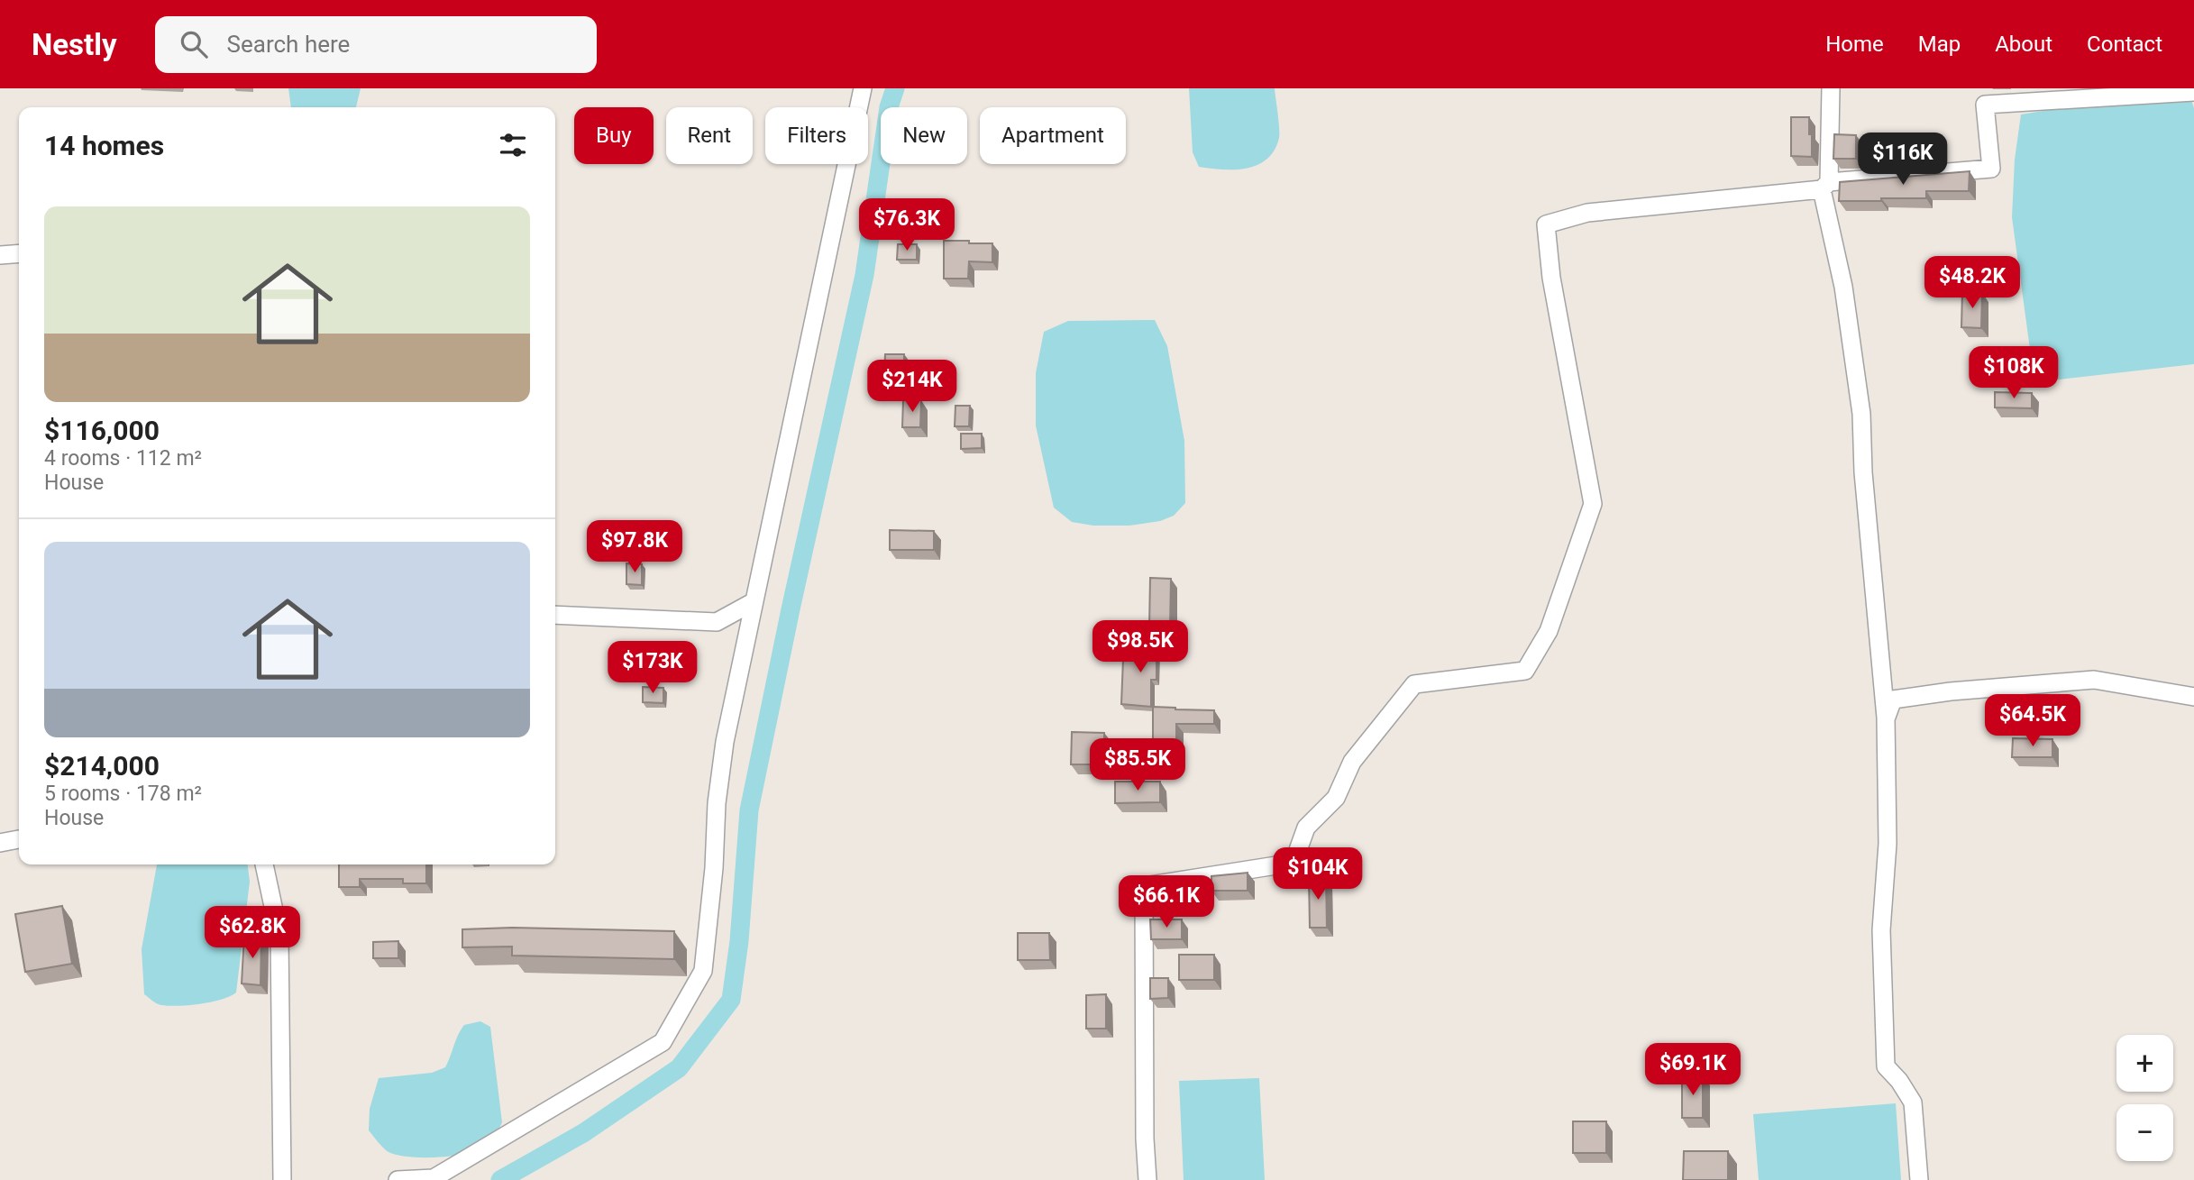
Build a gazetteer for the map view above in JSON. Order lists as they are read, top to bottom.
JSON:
{
  "page": {
    "header": "Nestly",
    "search": "Search here",
    "nav": [
      "Home",
      "Map",
      "About",
      "Contact"
    ],
    "chip": [
      "Buy",
      "Rent",
      "Filters",
      "New",
      "Apartment"
    ],
    "heading": "14 homes",
    "price": [
      "$116K",
      "$76.3K",
      "$48.2K",
      "$108K",
      "$214K",
      "$97.8K",
      "$98.5K",
      "$173K",
      "$64.5K",
      "$85.5K",
      "$104K",
      "$66.1K",
      "$62.8K",
      "$69.1K"
    ],
    "list": [
      {
        "name": "$116,000",
        "note": "4 rooms · 112 m² · House"
      },
      {
        "name": "$214,000",
        "note": "5 rooms · 178 m² · House"
      }
    ],
    "map_buttons": ["+", "−"]
  }
}
